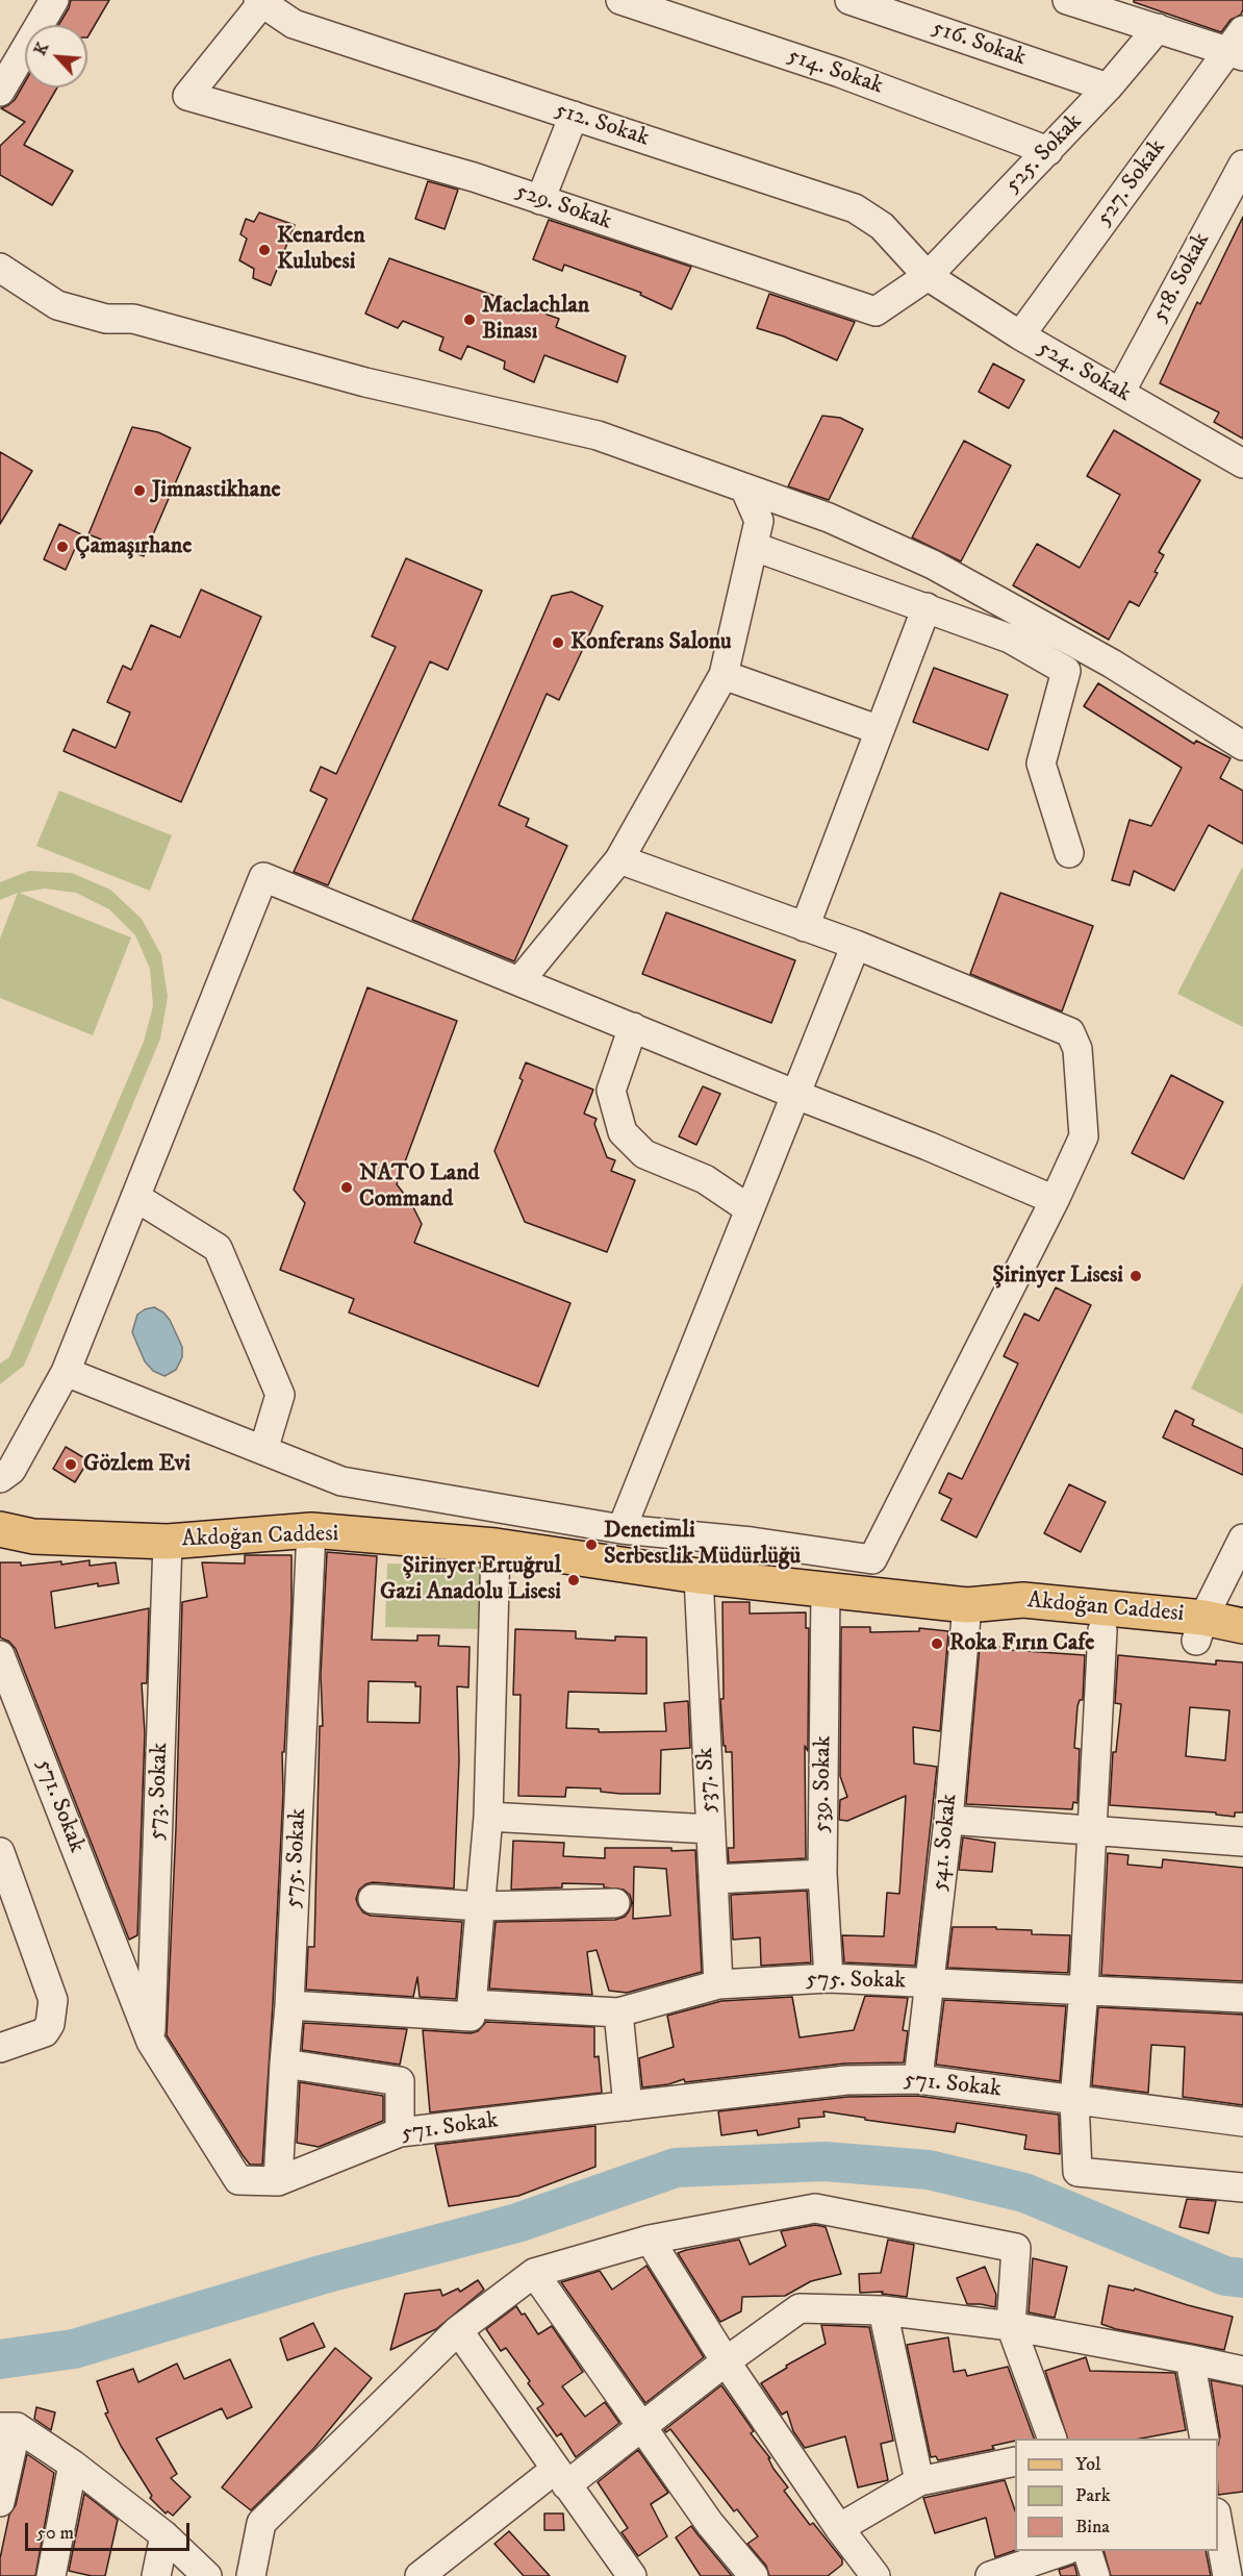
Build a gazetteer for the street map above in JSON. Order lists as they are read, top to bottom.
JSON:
{
  "streets": {
    "main road": ["Akdoğan Caddesi"],
    "street": [
      "516. Sokak",
      "514. Sokak",
      "512. Sokak",
      "525. Sokak",
      "527. Sokak",
      "529. Sokak",
      "518. Sokak",
      "524. Sokak",
      "537. Sk",
      "539. Sokak",
      "573. Sokak",
      "571. Sokak",
      "541. Sokak",
      "575. Sokak"
    ]
  },
  "crossings": [
    ["516. Sokak", "525. Sokak"],
    ["514. Sokak", "525. Sokak"],
    ["512. Sokak", "525. Sokak"],
    ["512. Sokak", "529. Sokak"],
    ["512. Sokak", "524. Sokak"],
    ["525. Sokak", "529. Sokak"],
    ["525. Sokak", "524. Sokak"],
    ["527. Sokak", "524. Sokak"],
    ["529. Sokak", "524. Sokak"],
    ["518. Sokak", "524. Sokak"],
    ["Akdoğan Caddesi", "537. Sk"],
    ["Akdoğan Caddesi", "539. Sokak"],
    ["Akdoğan Caddesi", "573. Sokak"],
    ["Akdoğan Caddesi", "541. Sokak"],
    ["Akdoğan Caddesi", "575. Sokak"],
    ["537. Sk", "575. Sokak"],
    ["539. Sokak", "575. Sokak"],
    ["573. Sokak", "571. Sokak"],
    ["571. Sokak", "541. Sokak"],
    ["541. Sokak", "575. Sokak"]
  ],
  "places": [
    "Kenarden Kulubesi",
    "Maclachlan Binası",
    "Jimnastikhane",
    "Çamaşırhane",
    "Konferans Salonu",
    "NATO Land Command",
    "Şirinyer Lisesi",
    "Gözlem Evi",
    "Denetimli Serbestlik Müdürlüğü",
    "Şirinyer Ertuğrul Gazi Anadolu Lisesi",
    "Roka Fırın Cafe"
  ],
  "legend": ["Yol", "Park", "Bina"],
  "scale_bar": "50 m",
  "north": "top left"
}
